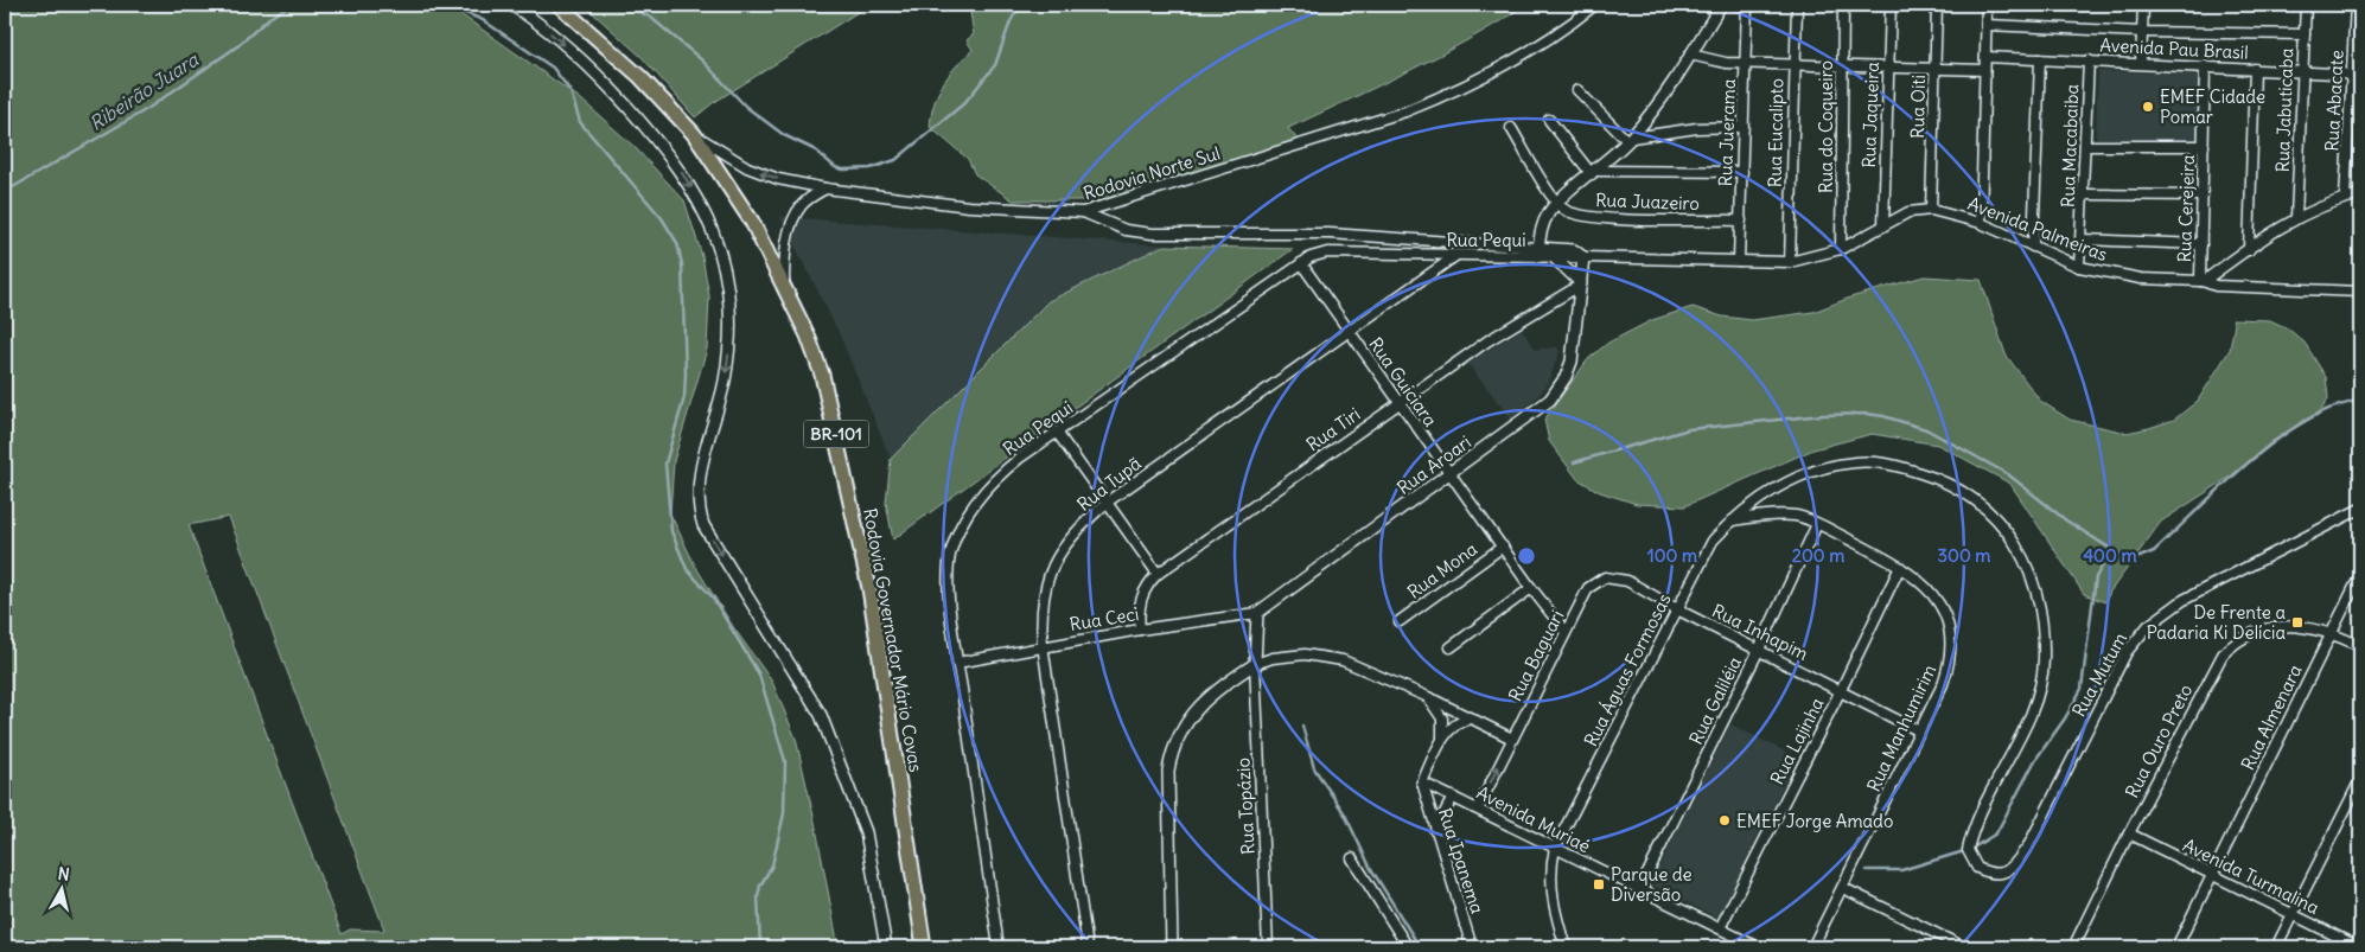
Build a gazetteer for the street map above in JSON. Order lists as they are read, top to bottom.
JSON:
{
  "streets": {
    "main road": ["BR-101", "Rodovia Governador Mário Covas"],
    "street": [
      "Avenida Pau Brasil",
      "Rua Abacate",
      "Rua Oiti",
      "Rua Jabuticaba",
      "Rua Jaqueira",
      "Rua do Coqueiro",
      "Rua Juerama",
      "Rua Eucalipto",
      "Rua Macabaiba",
      "Rodovia Norte Sul",
      "Rua Juazeiro",
      "Rua Cerejeira",
      "Avenida Palmeiras",
      "Rua Pequi",
      "Rua Guiciara",
      "Rua Tiri",
      "Rua Aroari",
      "Rua Tupã",
      "Rua Mona",
      "Rua Ceci",
      "Rua Inhapim",
      "Rua Baguari",
      "Rua Águas Formosas",
      "Rua Mutum",
      "Rua Galiléia",
      "Rua Almenara",
      "Rua Manhumirim",
      "Rua Lajinha",
      "Rua Ouro Preto",
      "Rua Topázio",
      "Avenida Muriaé",
      "Rua Ipanema",
      "Avenida Turmalina"
    ]
  },
  "crossings": [
    ["Avenida Pau Brasil", "Rua Abacate"],
    ["Avenida Pau Brasil", "Rua Jabuticaba"],
    ["Avenida Pau Brasil", "Rua Macabaiba"],
    ["Avenida Pau Brasil", "Rua Cerejeira"],
    ["Rua Oiti", "Avenida Palmeiras"],
    ["Rua Jaqueira", "Avenida Palmeiras"],
    ["Rua do Coqueiro", "Avenida Palmeiras"],
    ["Rua Juerama", "Rua Juazeiro"],
    ["Rua Juerama", "Avenida Palmeiras"],
    ["Rua Eucalipto", "Avenida Palmeiras"],
    ["Rua Macabaiba", "Avenida Palmeiras"],
    ["Rodovia Norte Sul", "Rodovia Governador Mário Covas"],
    ["Rua Cerejeira", "Avenida Palmeiras"],
    ["Avenida Palmeiras", "Rua Aroari"],
    ["Rua Pequi", "Rua Guiciara"],
    ["Rua Pequi", "Rua Tupã"],
    ["Rua Pequi", "Rua Ceci"],
    ["Rua Guiciara", "Rua Tiri"],
    ["Rua Guiciara", "Rua Aroari"],
    ["Rua Guiciara", "Rua Tupã"],
    ["Rua Guiciara", "Rua Mona"],
    ["Rua Guiciara", "Rua Baguari"],
    ["Rua Tiri", "Rua Aroari"],
    ["Rua Tiri", "Rua Ceci"],
    ["Rua Aroari", "Rua Ceci"],
    ["Rua Tupã", "Rua Ceci"],
    ["Rua Inhapim", "Rua Baguari"],
    ["Rua Inhapim", "Rua Águas Formosas"],
    ["Rua Inhapim", "Rua Galiléia"],
    ["Rua Inhapim", "Rua Manhumirim"],
    ["Rua Inhapim", "Rua Lajinha"],
    ["Rua Baguari", "Avenida Muriaé"],
    ["Rua Águas Formosas", "Rua Mutum"],
    ["Rua Águas Formosas", "Rua Manhumirim"],
    ["Rua Águas Formosas", "Avenida Muriaé"],
    ["Rua Galiléia", "Rua Manhumirim"],
    ["Rua Galiléia", "Avenida Muriaé"],
    ["Rua Almenara", "Rua Ouro Preto"],
    ["Rua Almenara", "Avenida Turmalina"],
    ["Rua Manhumirim", "Rua Lajinha"],
    ["Rua Lajinha", "Avenida Muriaé"],
    ["Rua Ouro Preto", "Avenida Turmalina"],
    ["Avenida Muriaé", "Rua Ipanema"]
  ],
  "water": ["Ribeirão Juara"],
  "places": {
    "other": ["EMEF Cidade Pomar", "EMEF Jorge Amado"],
    "transit": ["De Frente a Padaria Ki Delícia", "Parque de Diversão"]
  },
  "north": "top",
  "rings": [
    "100 m",
    "200 m",
    "300 m",
    "400 m"
  ]
}
